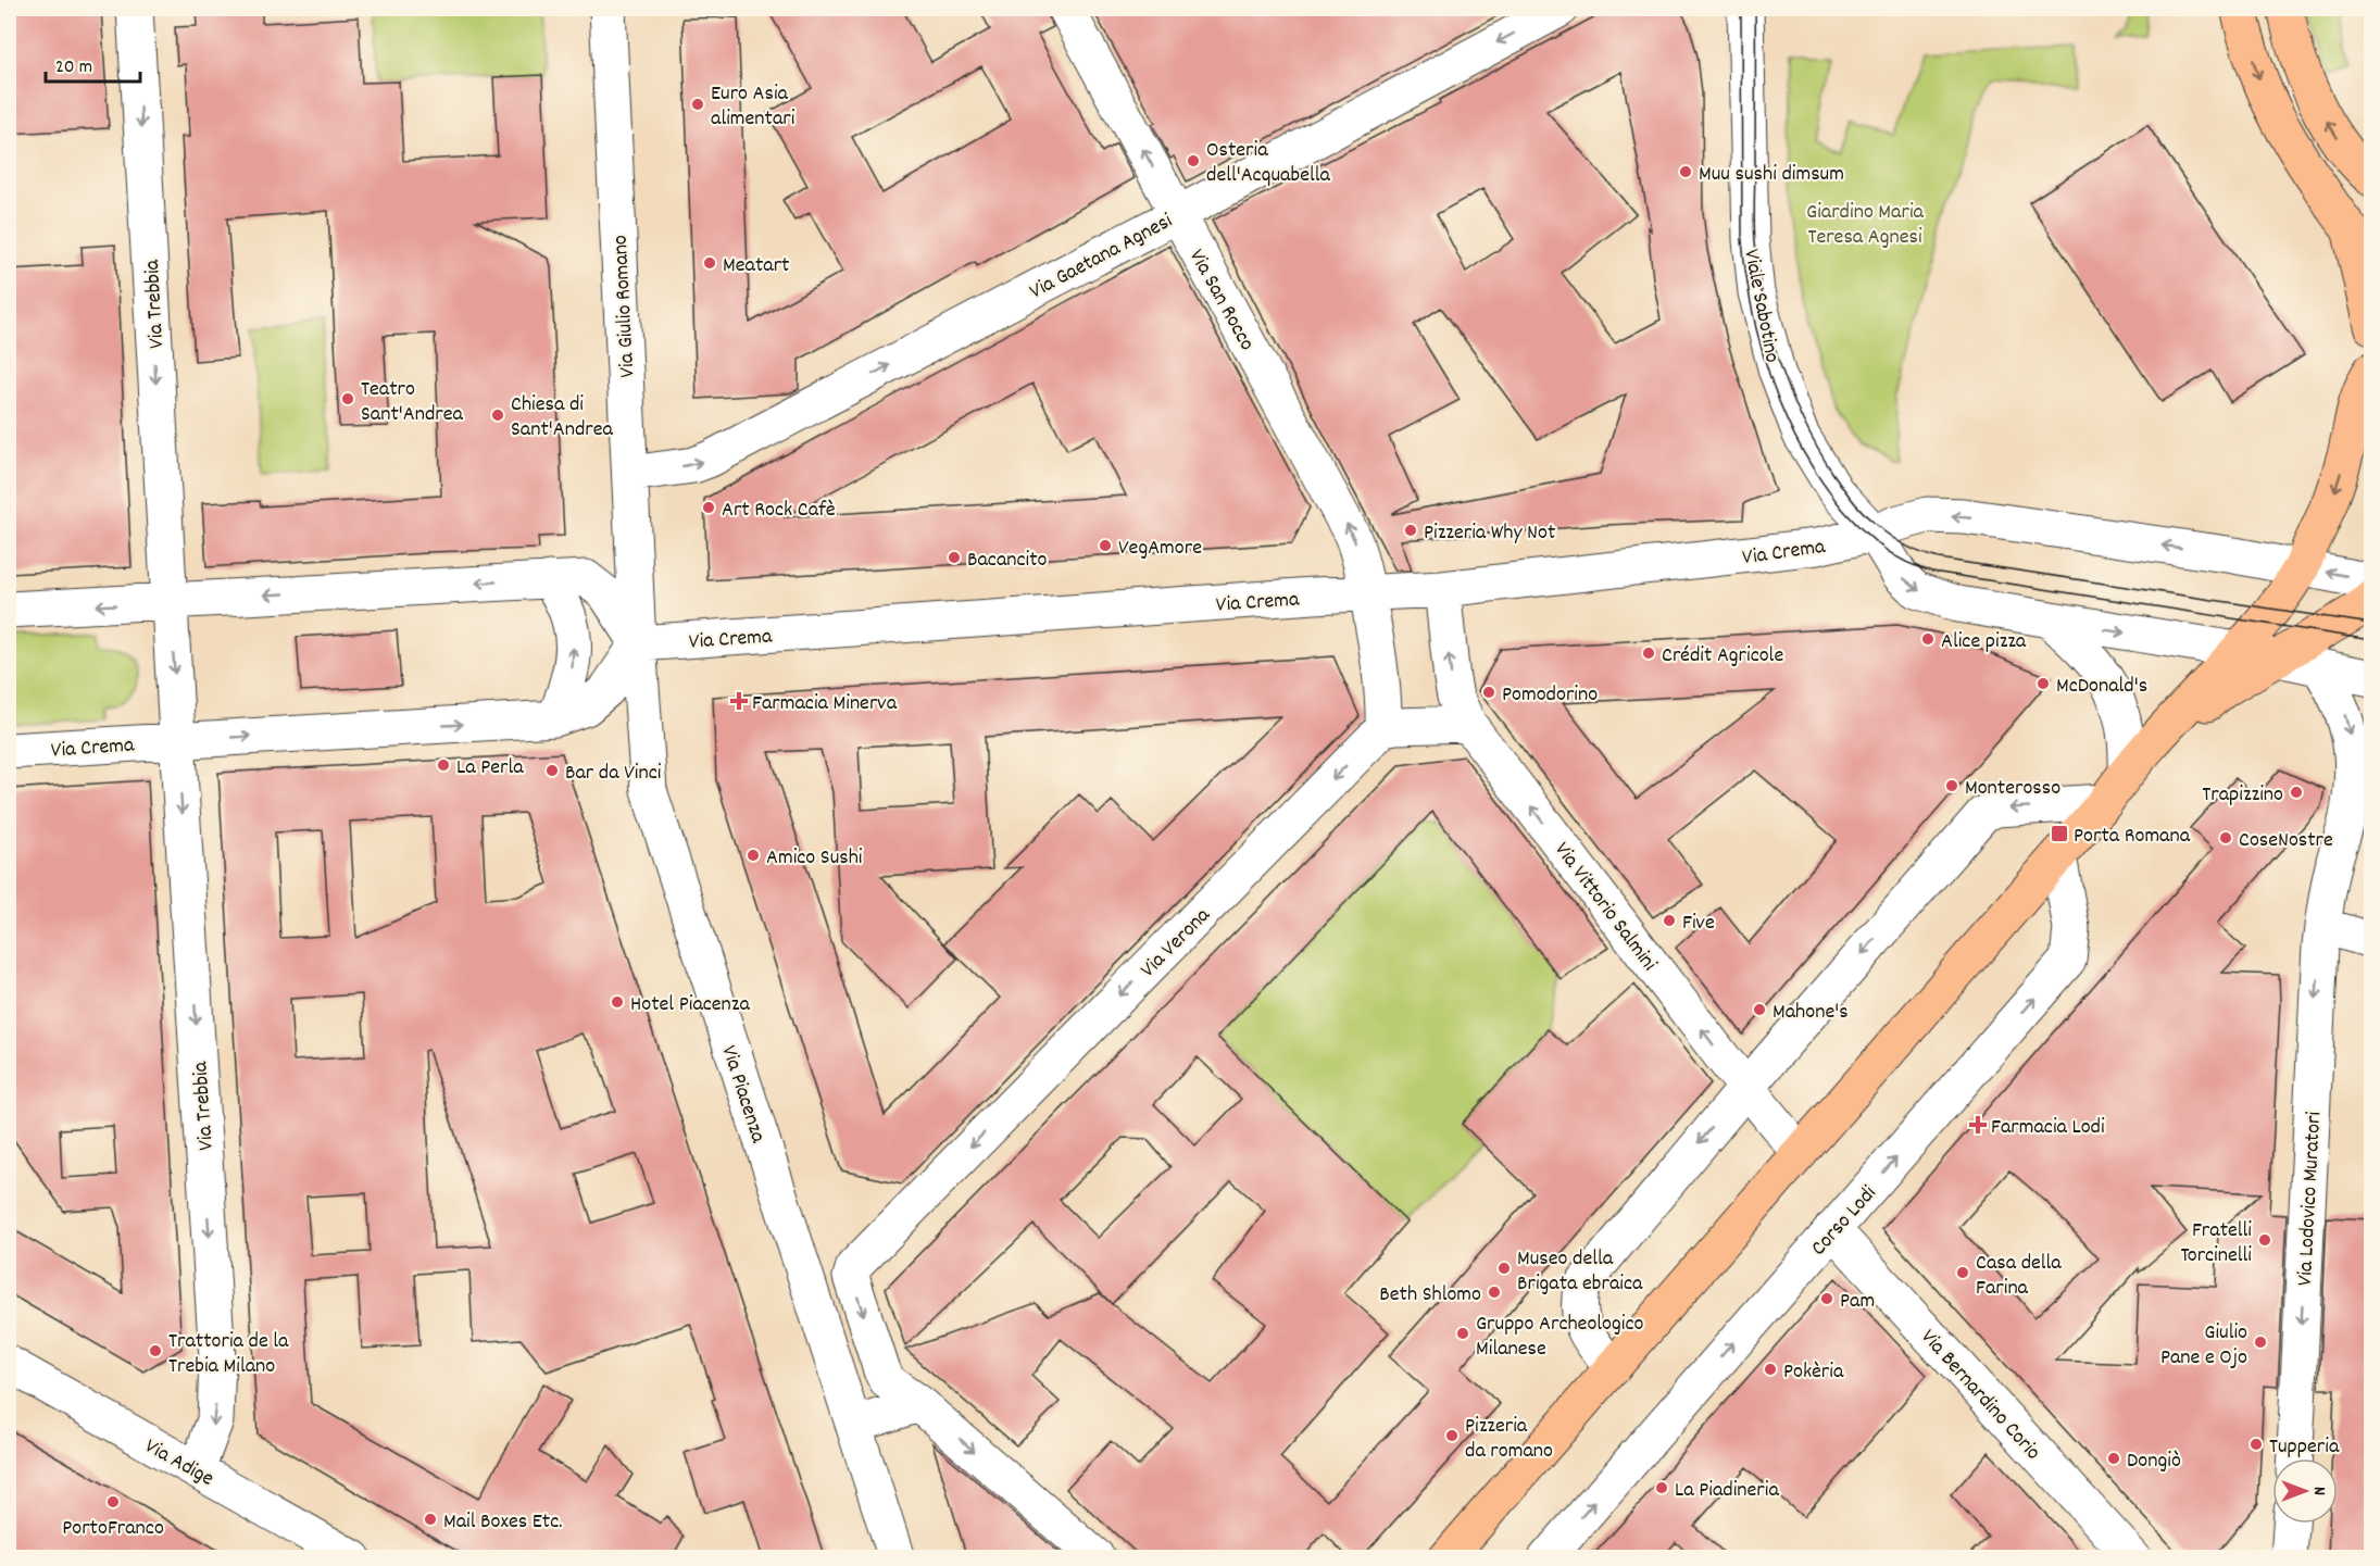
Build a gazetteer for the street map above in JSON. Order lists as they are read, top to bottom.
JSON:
{
  "streets": {
    "street": [
      "Via Gaetana Agnesi",
      "Via San Rocco",
      "Via Trebbia",
      "Viale Sabotino",
      "Via Giulio Romano",
      "Via Crema",
      "Via Vittorio Salmini",
      "Via Verona",
      "Via Piacenza",
      "Via Lodovico Muratori",
      "Corso Lodi",
      "Via Bernardino Corio",
      "Via Adige"
    ]
  },
  "crossings": [
    ["Via Gaetana Agnesi", "Via San Rocco"],
    ["Via Gaetana Agnesi", "Via Giulio Romano"],
    ["Via San Rocco", "Via Crema"],
    ["Via Trebbia", "Via Crema"],
    ["Via Trebbia", "Via Adige"],
    ["Viale Sabotino", "Via Crema"],
    ["Viale Sabotino", "Via Lodovico Muratori"],
    ["Via Giulio Romano", "Via Crema"],
    ["Via Giulio Romano", "Via Piacenza"],
    ["Via Crema", "Via Vittorio Salmini"],
    ["Via Crema", "Via Piacenza"],
    ["Corso Lodi", "Via Bernardino Corio"]
  ],
  "one_way": [
    "Via San Rocco",
    "Via Trebbia",
    "Via Vittorio Salmini",
    "Via Verona",
    "Via Lodovico Muratori"
  ],
  "parks": ["Giardino Maria Teresa Agnesi"],
  "places": {
    "other": [
      "Euro Asia alimentari",
      "Osteria dell'Acquabella",
      "Muu sushi dimsum",
      "Meatart",
      "Teatro Sant'Andrea",
      "Chiesa di Sant'Andrea",
      "Art Rock Cafè",
      "Pizzeria Why Not",
      "VegAmore",
      "Bacancito",
      "Alice pizza",
      "Crédit Agricole",
      "McDonald's",
      "Pomodorino",
      "La Perla",
      "Bar da Vinci",
      "Monterosso",
      "Trapizzino",
      "CoseNostre",
      "Amico Sushi",
      "Five",
      "Hotel Piacenza",
      "Mahone's",
      "Fratelli Torcinelli",
      "Museo della Brigata ebraica",
      "Casa della Farina",
      "Beth Shlomo",
      "Pam",
      "Gruppo Archeologico Milanese",
      "Giulio Pane e Ojo",
      "Trattoria de la Trebia Milano",
      "Pokèria",
      "Pizzeria da romano",
      "Tupperia",
      "Dongiò",
      "La Piadineria",
      "PortoFranco",
      "Mail Boxes Etc."
    ],
    "health": ["Farmacia Minerva", "Farmacia Lodi"],
    "transit": ["Porta Romana"]
  },
  "scale_bar": "20 m",
  "north": "right"
}
